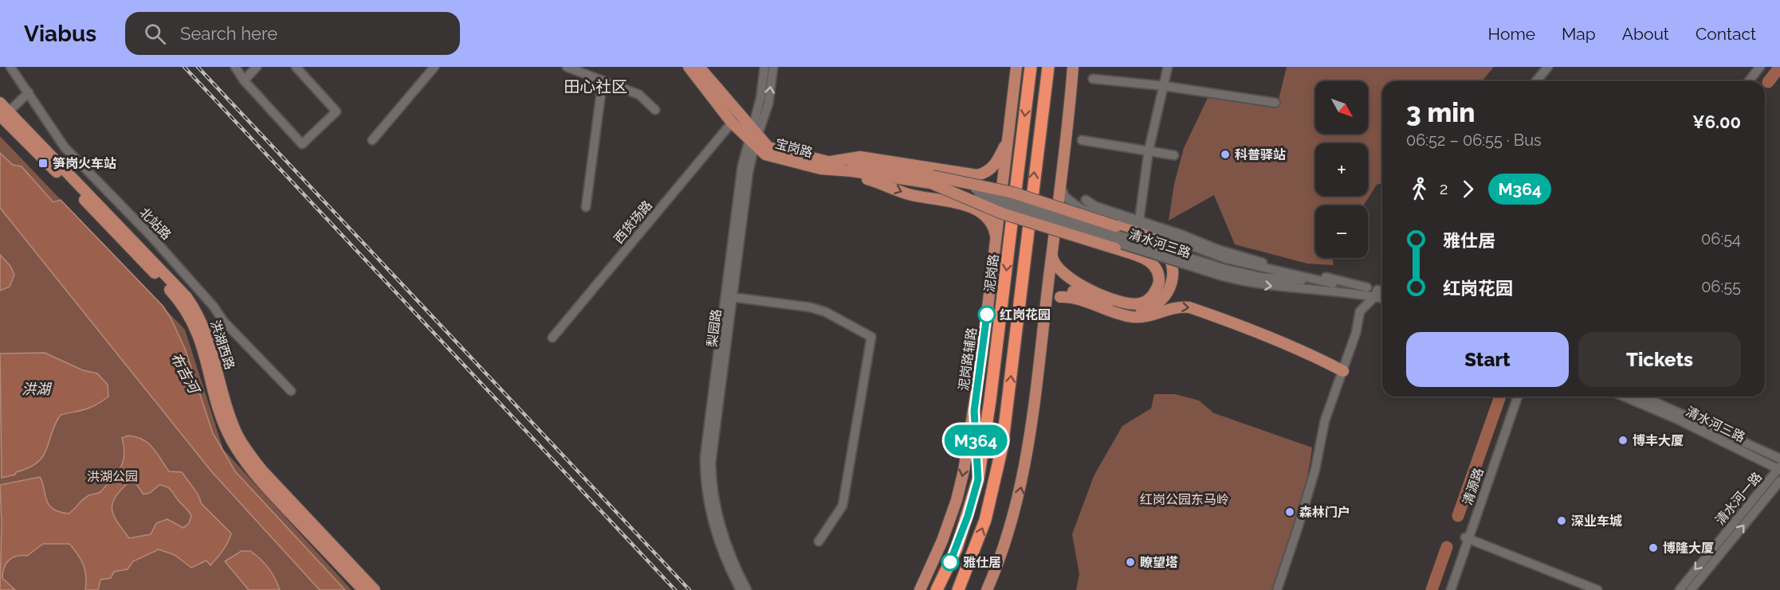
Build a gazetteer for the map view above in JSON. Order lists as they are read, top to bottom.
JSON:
{
  "streets": {
    "highway": ["泥岗路"],
    "main road": ["宝岗路", "洪湖西路", "泥岗路辅路"],
    "street": [
      "西货场路",
      "北站路",
      "清水河三路",
      "梨园路",
      "清源路",
      "清水河一路"
    ]
  },
  "crossings": [
    ["宝岗路", "西货场路"],
    ["宝岗路", "清水河三路"],
    ["宝岗路", "梨园路"],
    ["清水河三路", "清水河一路"]
  ],
  "districts": ["田心社区"],
  "water": ["布吉河", "洪湖"],
  "parks": ["洪湖公园", "红岗公园东马岭"],
  "places": {
    "other": [
      "科普驿站",
      "红岗花园",
      "博丰大厦",
      "森林门户",
      "深业车城",
      "博隆大厦",
      "雅仕居",
      "瞭望塔"
    ],
    "transit": ["笋岗火车站"]
  },
  "lines": ["bus line M364"],
  "north": "bottom right",
  "page": {
    "header": "Viabus",
    "search": "Search here",
    "nav": [
      "Home",
      "Map",
      "About",
      "Contact"
    ],
    "on_map": "M364",
    "map_buttons": ["+", "−"],
    "heading": ["3 min", "06:52 – 06:55 · Bus", "¥6.00"],
    "legs": ["2", "M364"],
    "list": [
      {
        "name": "雅仕居",
        "value": "06:54"
      },
      {
        "name": "红岗花园",
        "value": "06:55"
      }
    ],
    "buttons": ["Start", "Tickets"]
  }
}
